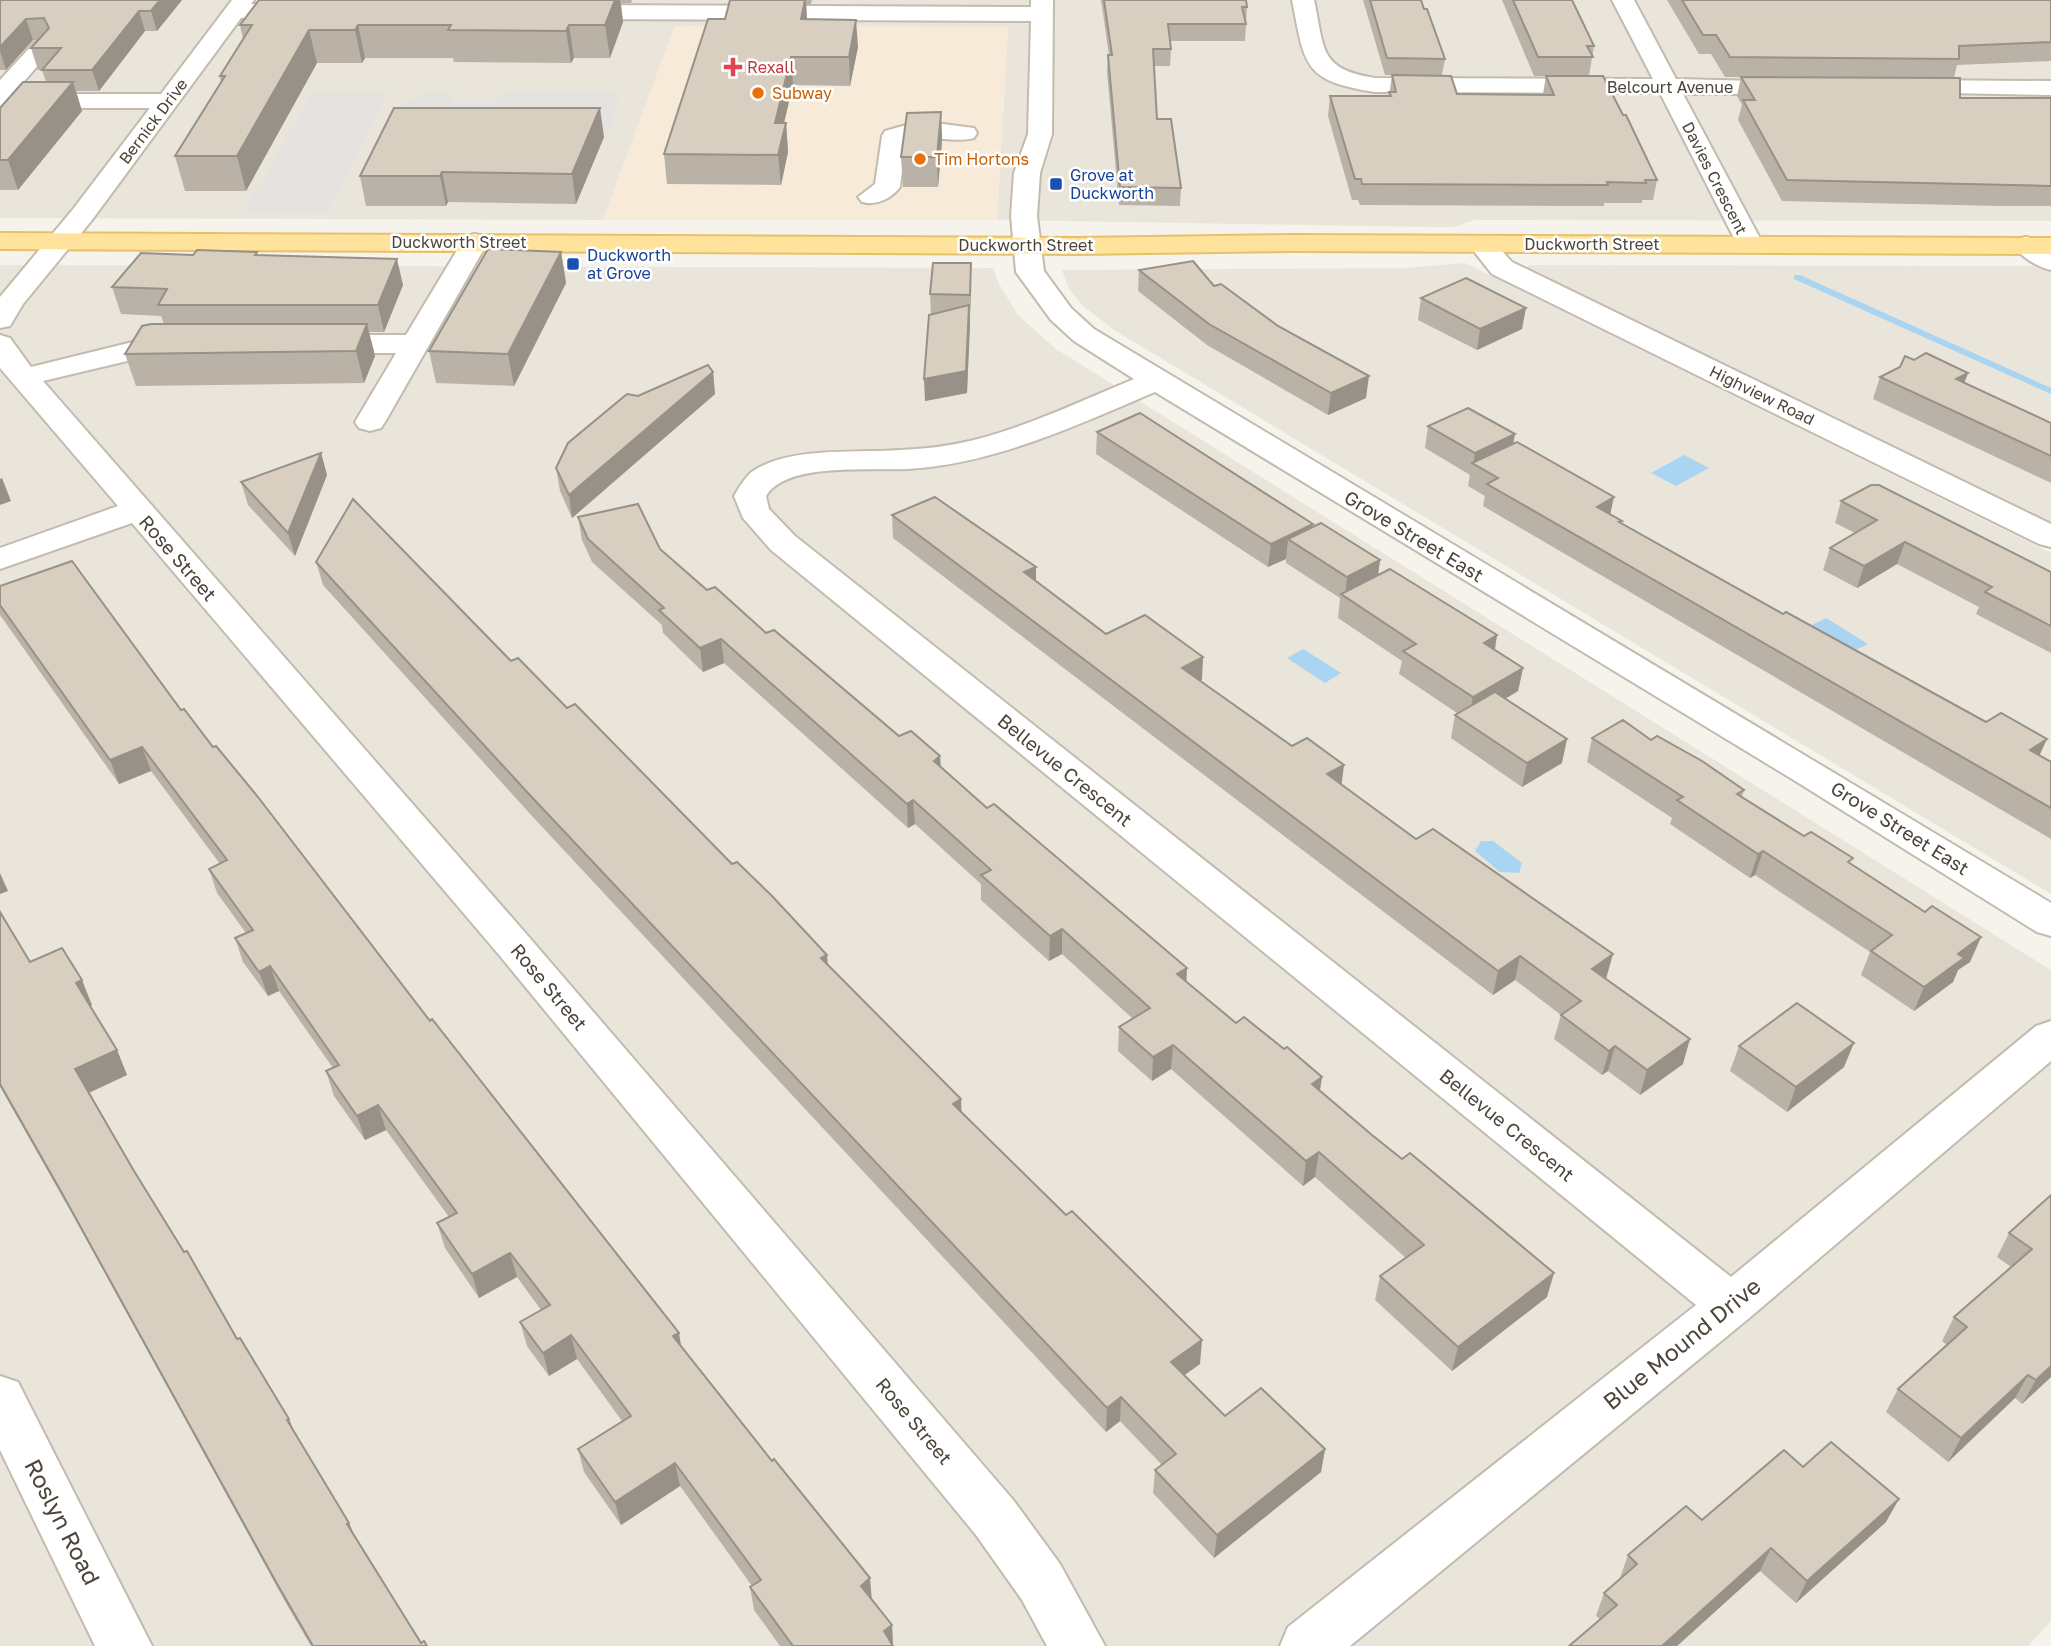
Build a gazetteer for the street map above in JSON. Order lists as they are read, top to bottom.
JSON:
{
  "streets": {
    "main road": ["Duckworth Street"],
    "street": [
      "Belcourt Avenue",
      "Bernick Drive",
      "Davies Crescent",
      "Highview Road",
      "Grove Street East",
      "Rose Street",
      "Bellevue Crescent",
      "Blue Mound Drive",
      "Roslyn Road"
    ]
  },
  "crossings": [
    ["Belcourt Avenue", "Davies Crescent"],
    ["Bernick Drive", "Duckworth Street"],
    ["Davies Crescent", "Duckworth Street"],
    ["Duckworth Street", "Highview Road"],
    ["Duckworth Street", "Grove Street East"],
    ["Grove Street East", "Bellevue Crescent"],
    ["Bellevue Crescent", "Blue Mound Drive"]
  ],
  "places": {
    "health": ["Rexall"],
    "other": ["Subway", "Tim Hortons"],
    "transit": ["Grove at Duckworth", "Duckworth at Grove"]
  }
}
